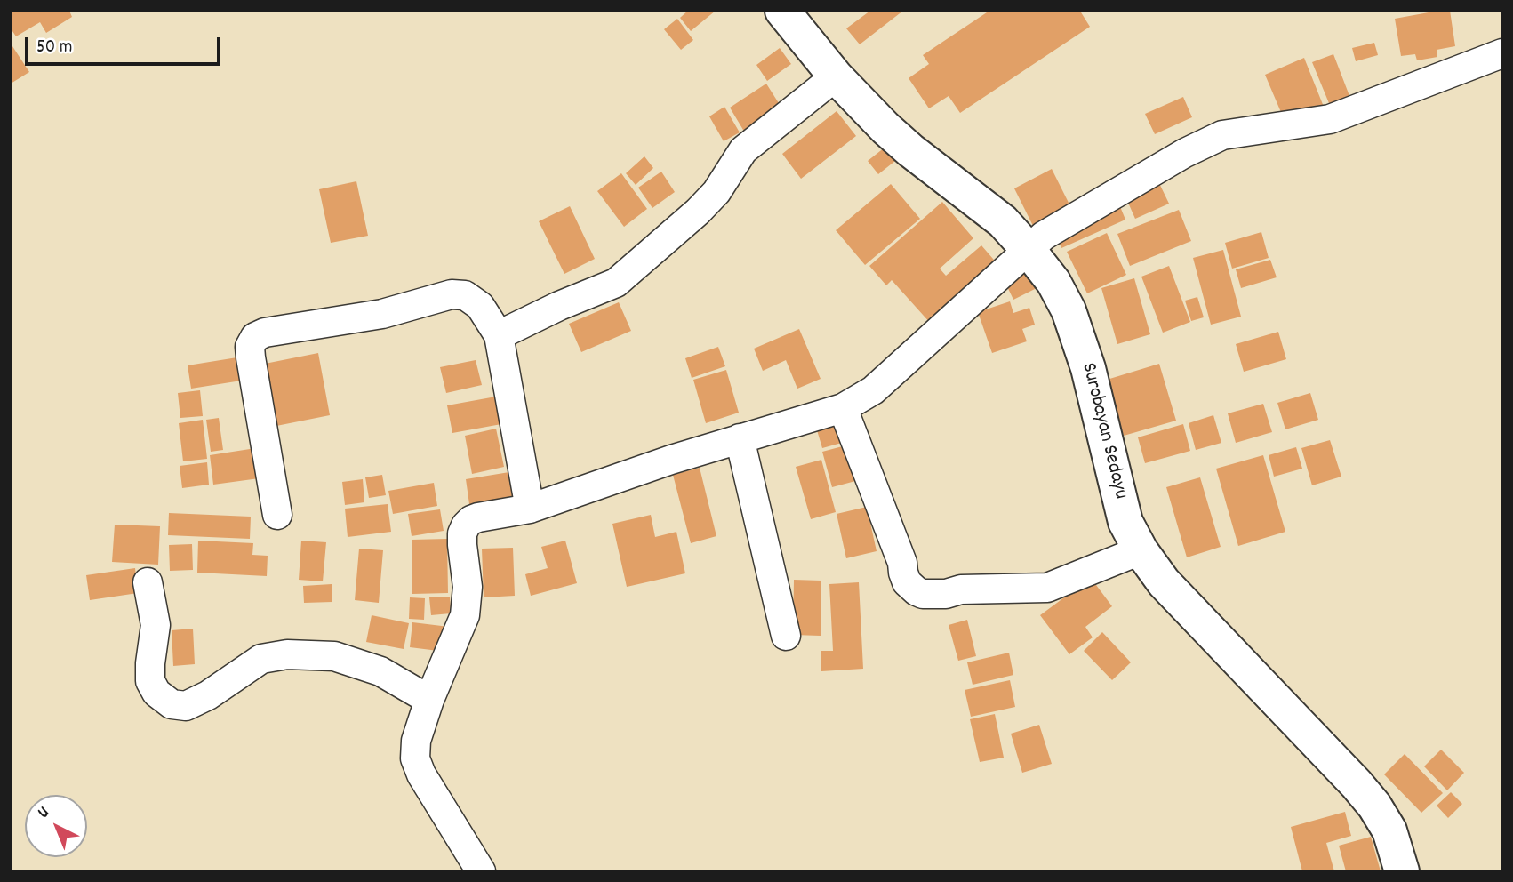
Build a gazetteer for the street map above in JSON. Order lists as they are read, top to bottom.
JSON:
{
  "streets": {
    "main road": ["Surobayan Sedayu"]
  },
  "scale_bar": "50 m",
  "north": "top left"
}
